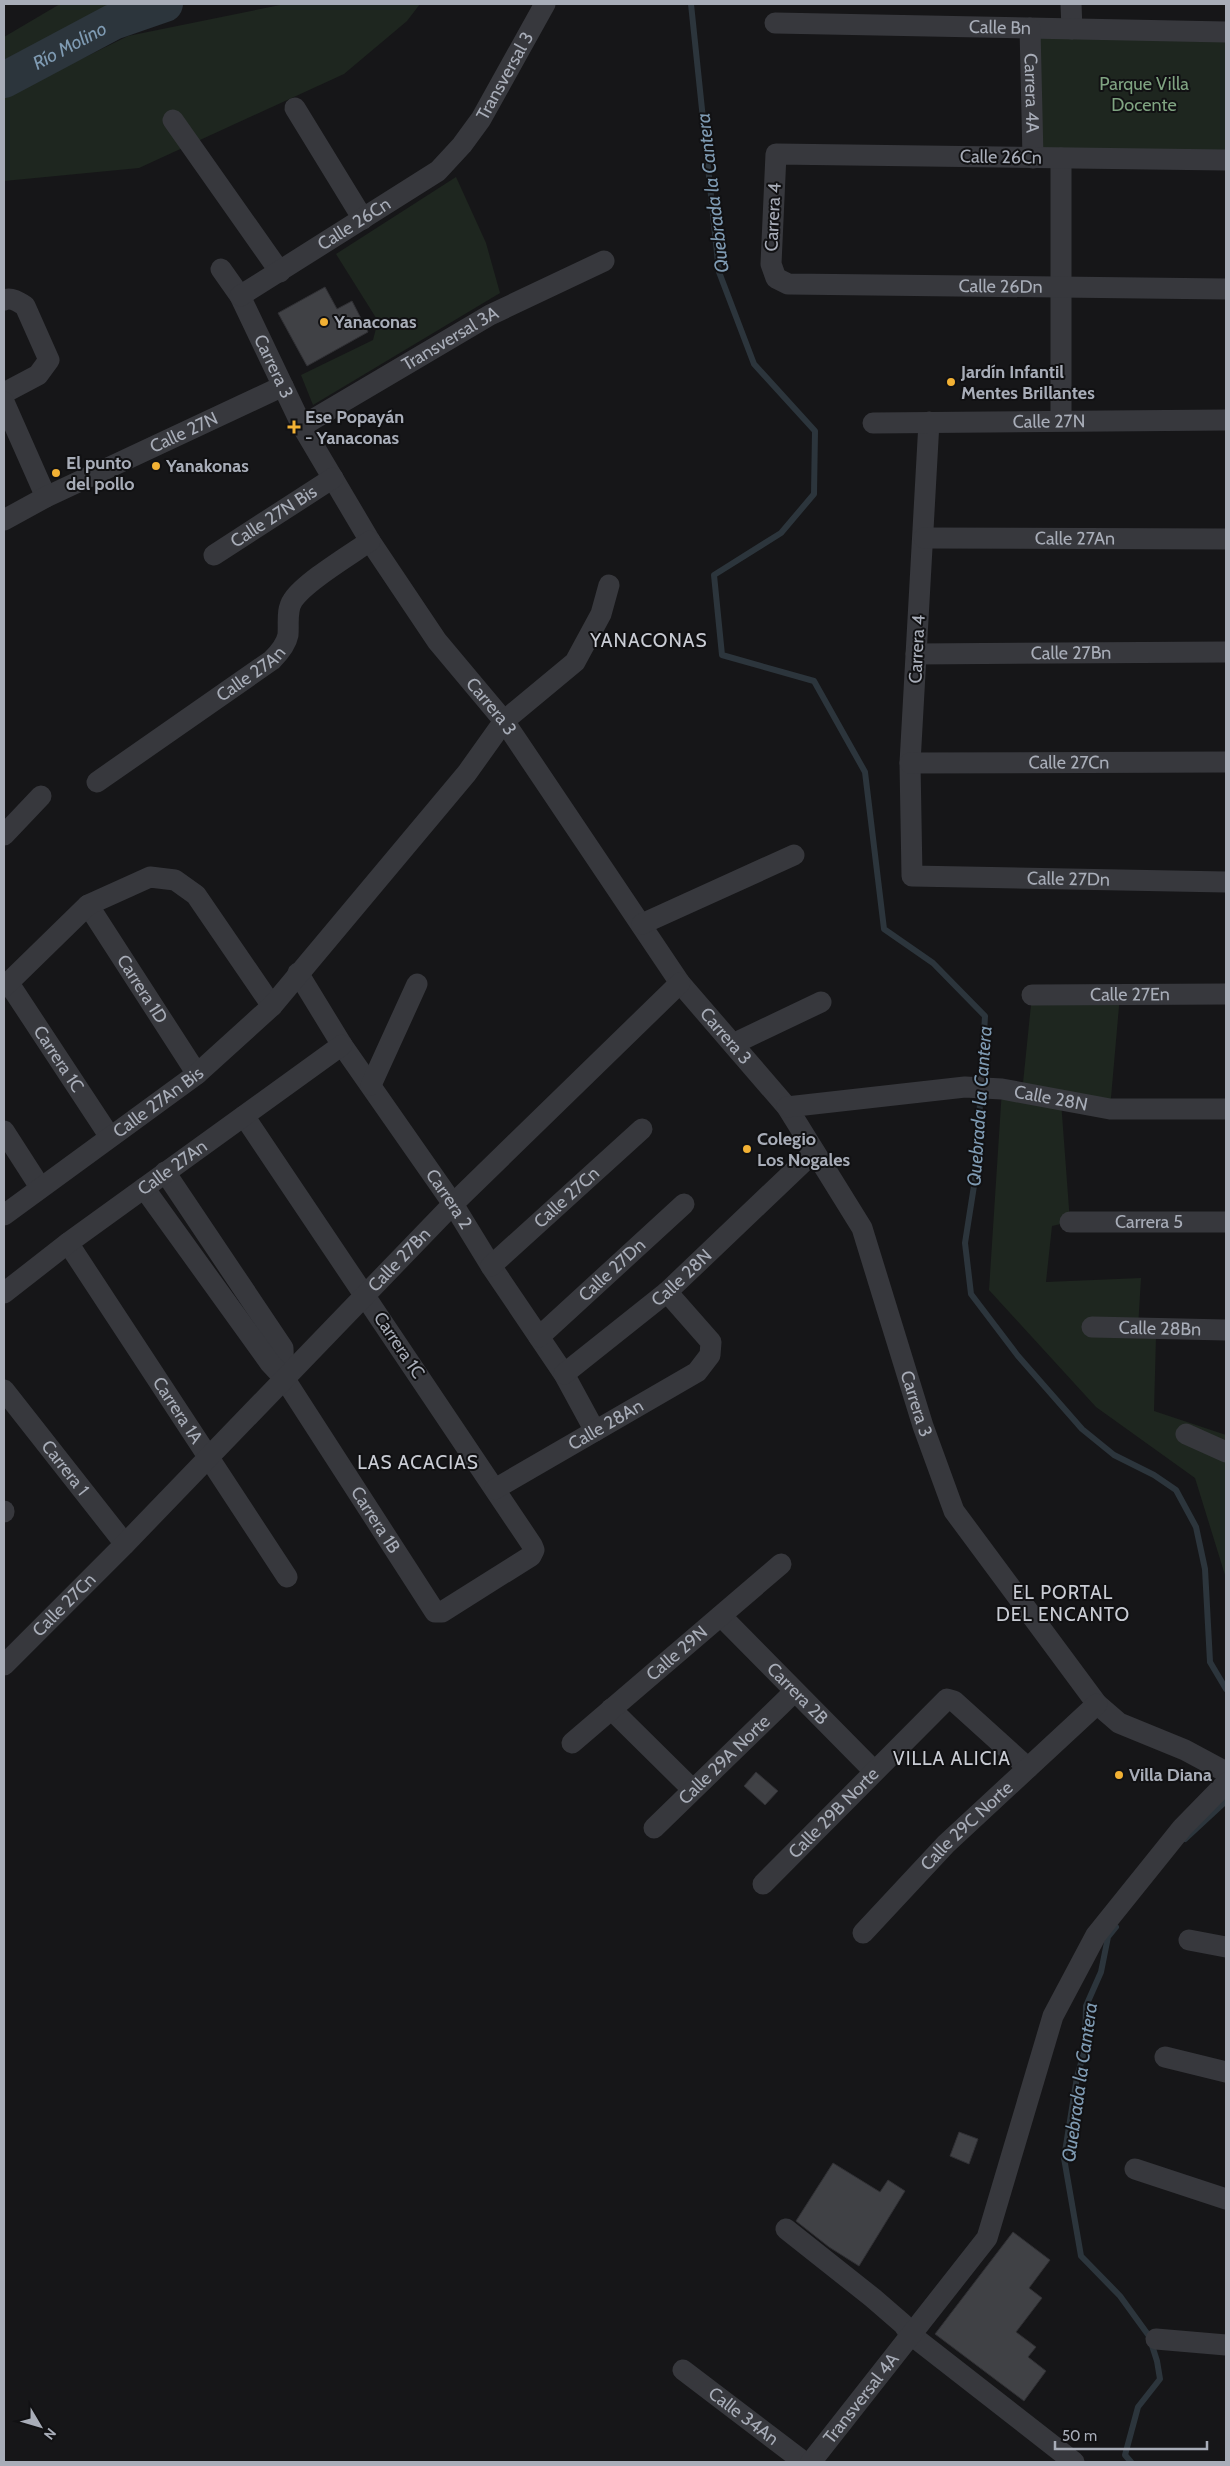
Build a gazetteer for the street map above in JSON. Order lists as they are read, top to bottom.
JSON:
{
  "streets": {
    "street": [
      "Calle Bn",
      "Transversal 3",
      "Carrera 4A",
      "Calle 26Cn",
      "Carrera 4",
      "Calle 26Dn",
      "Transversal 3A",
      "Carrera 3",
      "Calle 27N",
      "Calle 27N Bis",
      "Calle 27An",
      "Calle 27Bn",
      "Calle 27Cn",
      "Calle 27Dn",
      "Carrera 1D",
      "Calle 27En",
      "Carrera 1C",
      "Calle 28N",
      "Calle 27An Bis",
      "Carrera 2",
      "Carrera 5",
      "Calle 28Bn",
      "Carrera 1A",
      "Calle 28An",
      "Carrera 1",
      "Carrera 1B",
      "Calle 29N",
      "Carrera 2B",
      "Calle 29A Norte",
      "Calle 29B Norte",
      "Calle 29C Norte",
      "Transversal 4A",
      "Calle 34An"
    ]
  },
  "crossings": [
    ["Calle Bn", "Carrera 4A"],
    ["Transversal 3", "Calle 26Cn"],
    ["Carrera 4A", "Calle 26Cn"],
    ["Calle 26Cn", "Carrera 4"],
    ["Calle 26Cn", "Carrera 3"],
    ["Carrera 4", "Calle 26Dn"],
    ["Carrera 4", "Calle 27N"],
    ["Carrera 4", "Calle 27An"],
    ["Carrera 4", "Calle 27Bn"],
    ["Carrera 4", "Calle 27Cn"],
    ["Carrera 4", "Calle 27Dn"],
    ["Transversal 3A", "Carrera 3"],
    ["Carrera 3", "Calle 27N"],
    ["Carrera 3", "Calle 27N Bis"],
    ["Carrera 3", "Calle 27An"],
    ["Carrera 3", "Calle 27Bn"],
    ["Carrera 3", "Calle 28N"],
    ["Carrera 3", "Calle 29C Norte"],
    ["Calle 27An", "Carrera 1C"],
    ["Calle 27An", "Carrera 2"],
    ["Calle 27An", "Carrera 1A"],
    ["Calle 27An", "Carrera 1B"],
    ["Calle 27Bn", "Calle 27Cn"],
    ["Calle 27Bn", "Carrera 1C"],
    ["Calle 27Bn", "Carrera 2"],
    ["Calle 27Bn", "Carrera 1A"],
    ["Calle 27Bn", "Carrera 1"],
    ["Calle 27Bn", "Carrera 1B"],
    ["Calle 27Cn", "Carrera 2"],
    ["Calle 27Cn", "Carrera 1"],
    ["Calle 27Dn", "Carrera 2"],
    ["Carrera 1D", "Calle 27An Bis"],
    ["Carrera 1C", "Calle 27An Bis"],
    ["Carrera 1C", "Calle 28An"],
    ["Carrera 1C", "Carrera 1B"],
    ["Calle 28N", "Carrera 2"],
    ["Calle 28N", "Calle 28An"],
    ["Calle 27An Bis", "Carrera 2"],
    ["Carrera 2", "Calle 28An"],
    ["Calle 29N", "Carrera 2B"],
    ["Carrera 2B", "Calle 29A Norte"],
    ["Carrera 2B", "Calle 29B Norte"],
    ["Calle 29B Norte", "Calle 29C Norte"]
  ],
  "districts": [
    "YANACONAS",
    "LAS ACACIAS",
    "EL PORTAL DEL ENCANTO",
    "VILLA ALICIA"
  ],
  "water": ["Río Molino", "Quebrada la Cantera"],
  "parks": ["Parque Villa Docente"],
  "places": {
    "other": [
      "Yanaconas",
      "Jardín Infantil Mentes Brillantes",
      "Yanakonas",
      "El punto del pollo",
      "Colegio Los Nogales",
      "Villa Diana"
    ],
    "health": ["Ese Popayán - Yanaconas"]
  },
  "scale_bar": "50 m",
  "north": "bottom right"
}
